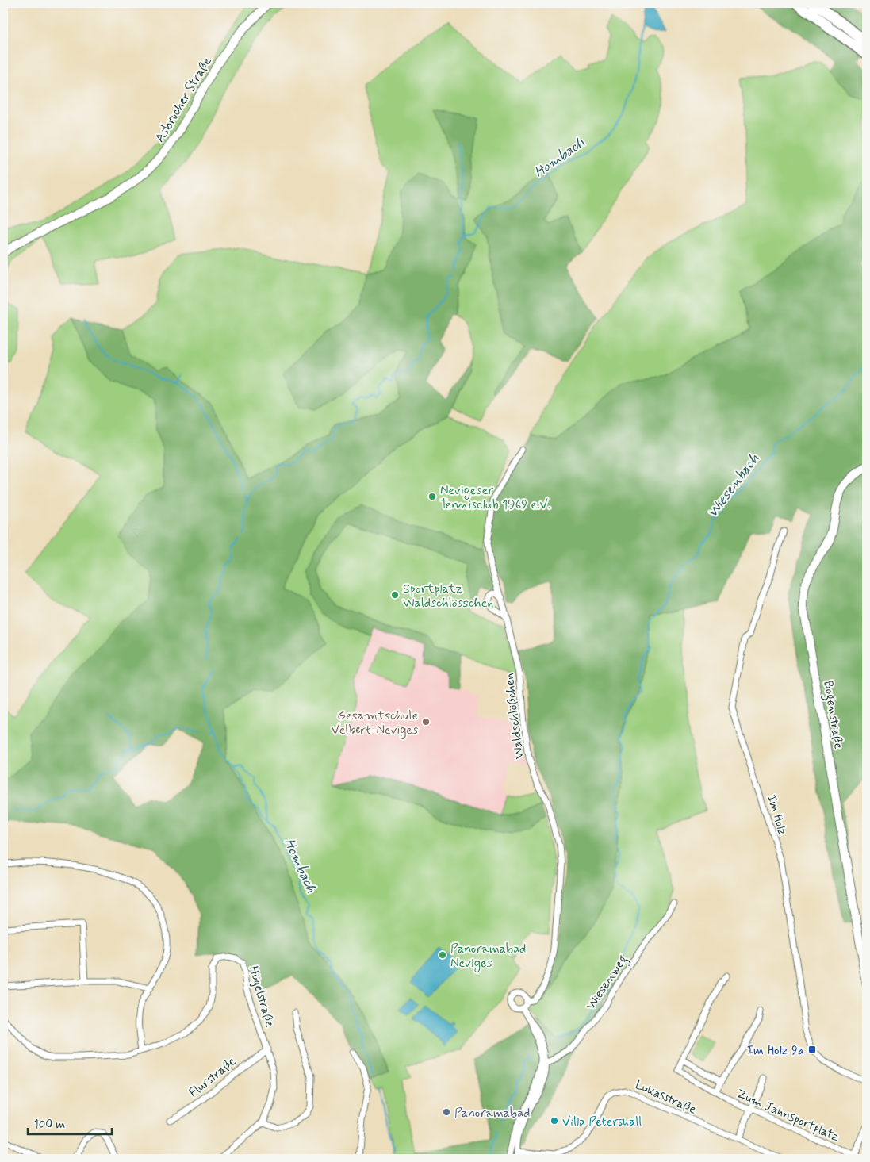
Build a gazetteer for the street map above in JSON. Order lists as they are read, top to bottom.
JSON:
{
  "streets": {
    "main road": ["Asbrucher Straße", "Bogenstraße"],
    "street": [
      "Waldschlößchen",
      "Im Holz",
      "Wiesenweg",
      "Hügelstraße",
      "Flurstraße",
      "Lukasstraße",
      "Zum Jahnsportplatz"
    ]
  },
  "crossings": [
    ["Hügelstraße", "Flurstraße"]
  ],
  "water": ["Hombach", "Wiesenbach"],
  "places": {
    "other": [
      "Nevigeser Tennisclub 1969 e.V.",
      "Sportplatz Waldschlösschen",
      "Gesamtschule Velbert-Neviges",
      "Panoramabad Neviges",
      "Panoramabad",
      "Villa Petershall"
    ],
    "transit": ["Im Holz 9a"]
  },
  "scale_bar": "100 m"
}
